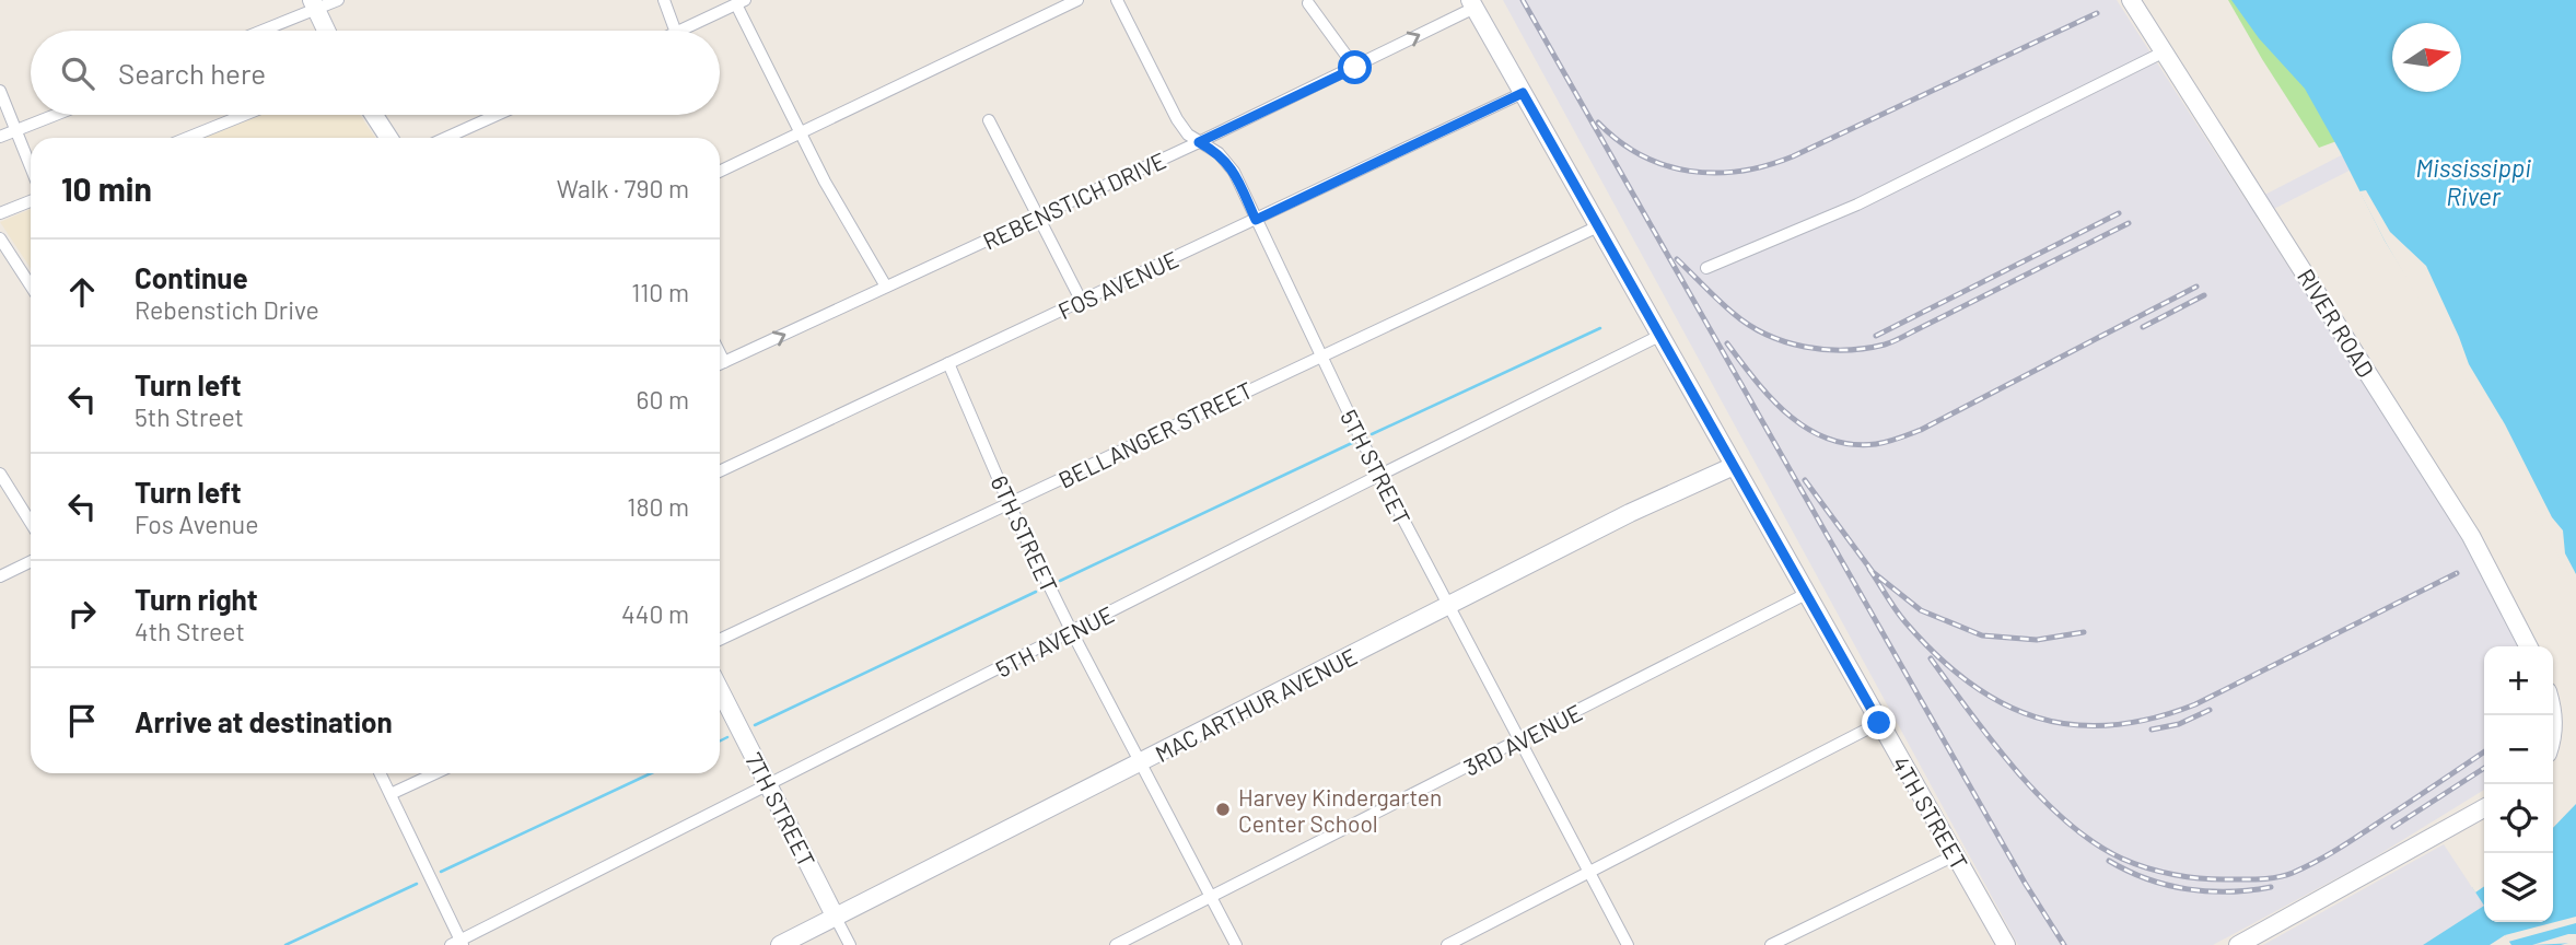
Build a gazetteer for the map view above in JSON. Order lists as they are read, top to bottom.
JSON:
{
  "streets": {
    "main road": [
      "RIVER ROAD",
      "MAC ARTHUR AVENUE",
      "7TH STREET",
      "4TH STREET"
    ],
    "street": [
      "REBENSTICH DRIVE",
      "FOS AVENUE",
      "BELLANGER STREET",
      "5TH STREET",
      "6TH STREET",
      "5TH AVENUE",
      "3RD AVENUE"
    ]
  },
  "crossings": [
    ["REBENSTICH DRIVE", "5TH STREET"],
    ["REBENSTICH DRIVE", "4TH STREET"],
    ["FOS AVENUE", "5TH STREET"],
    ["FOS AVENUE", "6TH STREET"],
    ["FOS AVENUE", "4TH STREET"],
    ["BELLANGER STREET", "5TH STREET"],
    ["BELLANGER STREET", "6TH STREET"],
    ["BELLANGER STREET", "4TH STREET"],
    ["5TH STREET", "5TH AVENUE"],
    ["5TH STREET", "MAC ARTHUR AVENUE"],
    ["5TH STREET", "3RD AVENUE"],
    ["6TH STREET", "5TH AVENUE"],
    ["6TH STREET", "MAC ARTHUR AVENUE"],
    ["6TH STREET", "3RD AVENUE"],
    ["5TH AVENUE", "7TH STREET"],
    ["5TH AVENUE", "4TH STREET"],
    ["MAC ARTHUR AVENUE", "7TH STREET"],
    ["MAC ARTHUR AVENUE", "4TH STREET"],
    ["3RD AVENUE", "4TH STREET"]
  ],
  "one_way": ["REBENSTICH DRIVE"],
  "water": ["Mississippi River"],
  "places": ["Harvey Kindergarten Center School"],
  "north": "right",
  "page": {
    "search": "Search here",
    "heading": ["10 min", "Walk · 790 m"],
    "list": [
      ["Continue", "Rebenstich Drive", "110 m"],
      ["Turn left", "5th Street", "60 m"],
      ["Turn left", "Fos Avenue", "180 m"],
      ["Turn right", "4th Street", "440 m"],
      "Arrive at destination"
    ],
    "map_buttons": ["+", "−"]
  }
}
